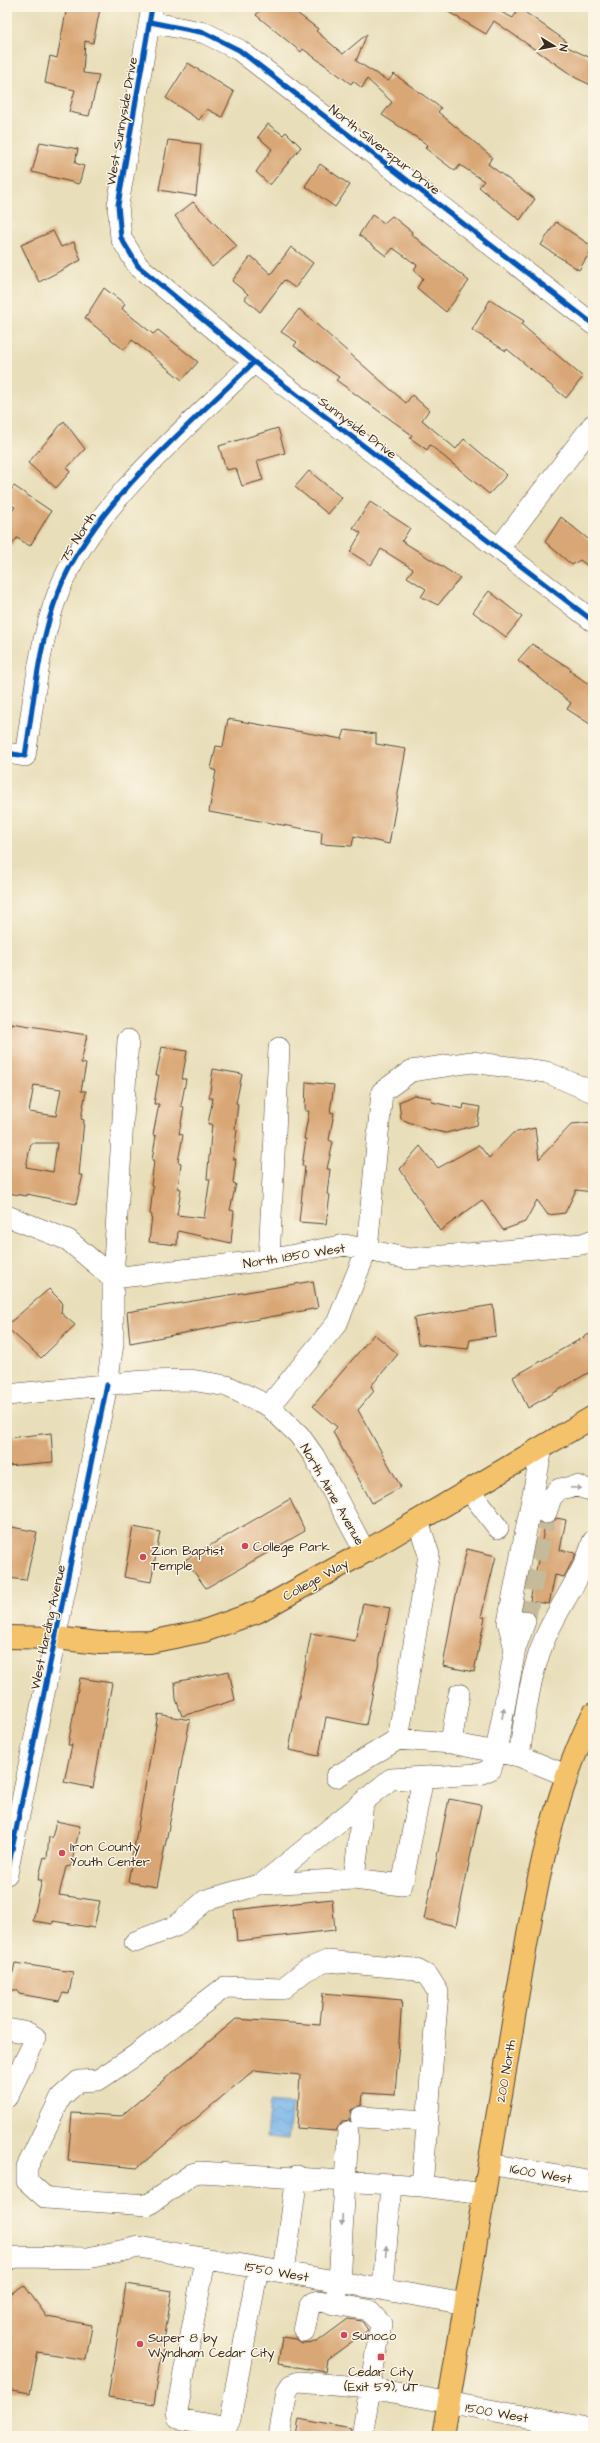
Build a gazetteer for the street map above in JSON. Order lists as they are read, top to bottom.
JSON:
{
  "streets": {
    "main road": ["College Way", "200 North"],
    "street": [
      "West Sunnyside Drive",
      "North Silverspur Drive",
      "Sunnyside Drive",
      "75 North",
      "North 1850 West",
      "North Aime Avenue",
      "West Harding Avenue",
      "1600 West",
      "1550 West",
      "1500 West"
    ]
  },
  "crossings": [
    ["West Sunnyside Drive", "North Silverspur Drive"],
    ["West Sunnyside Drive", "Sunnyside Drive"],
    ["Sunnyside Drive", "75 North"],
    ["North 1850 West", "West Harding Avenue"],
    ["North Aime Avenue", "College Way"],
    ["North Aime Avenue", "West Harding Avenue"],
    ["College Way", "West Harding Avenue"],
    ["200 North", "1600 West"],
    ["200 North", "1550 West"],
    ["200 North", "1500 West"]
  ],
  "places": {
    "other": [
      "College Park",
      "Zion Baptist Temple",
      "Iron County Youth Center",
      "Sunoco",
      "Super 8 by Wyndham Cedar City"
    ],
    "transit": ["Cedar City (Exit 59), UT"]
  },
  "north": "right"
}
